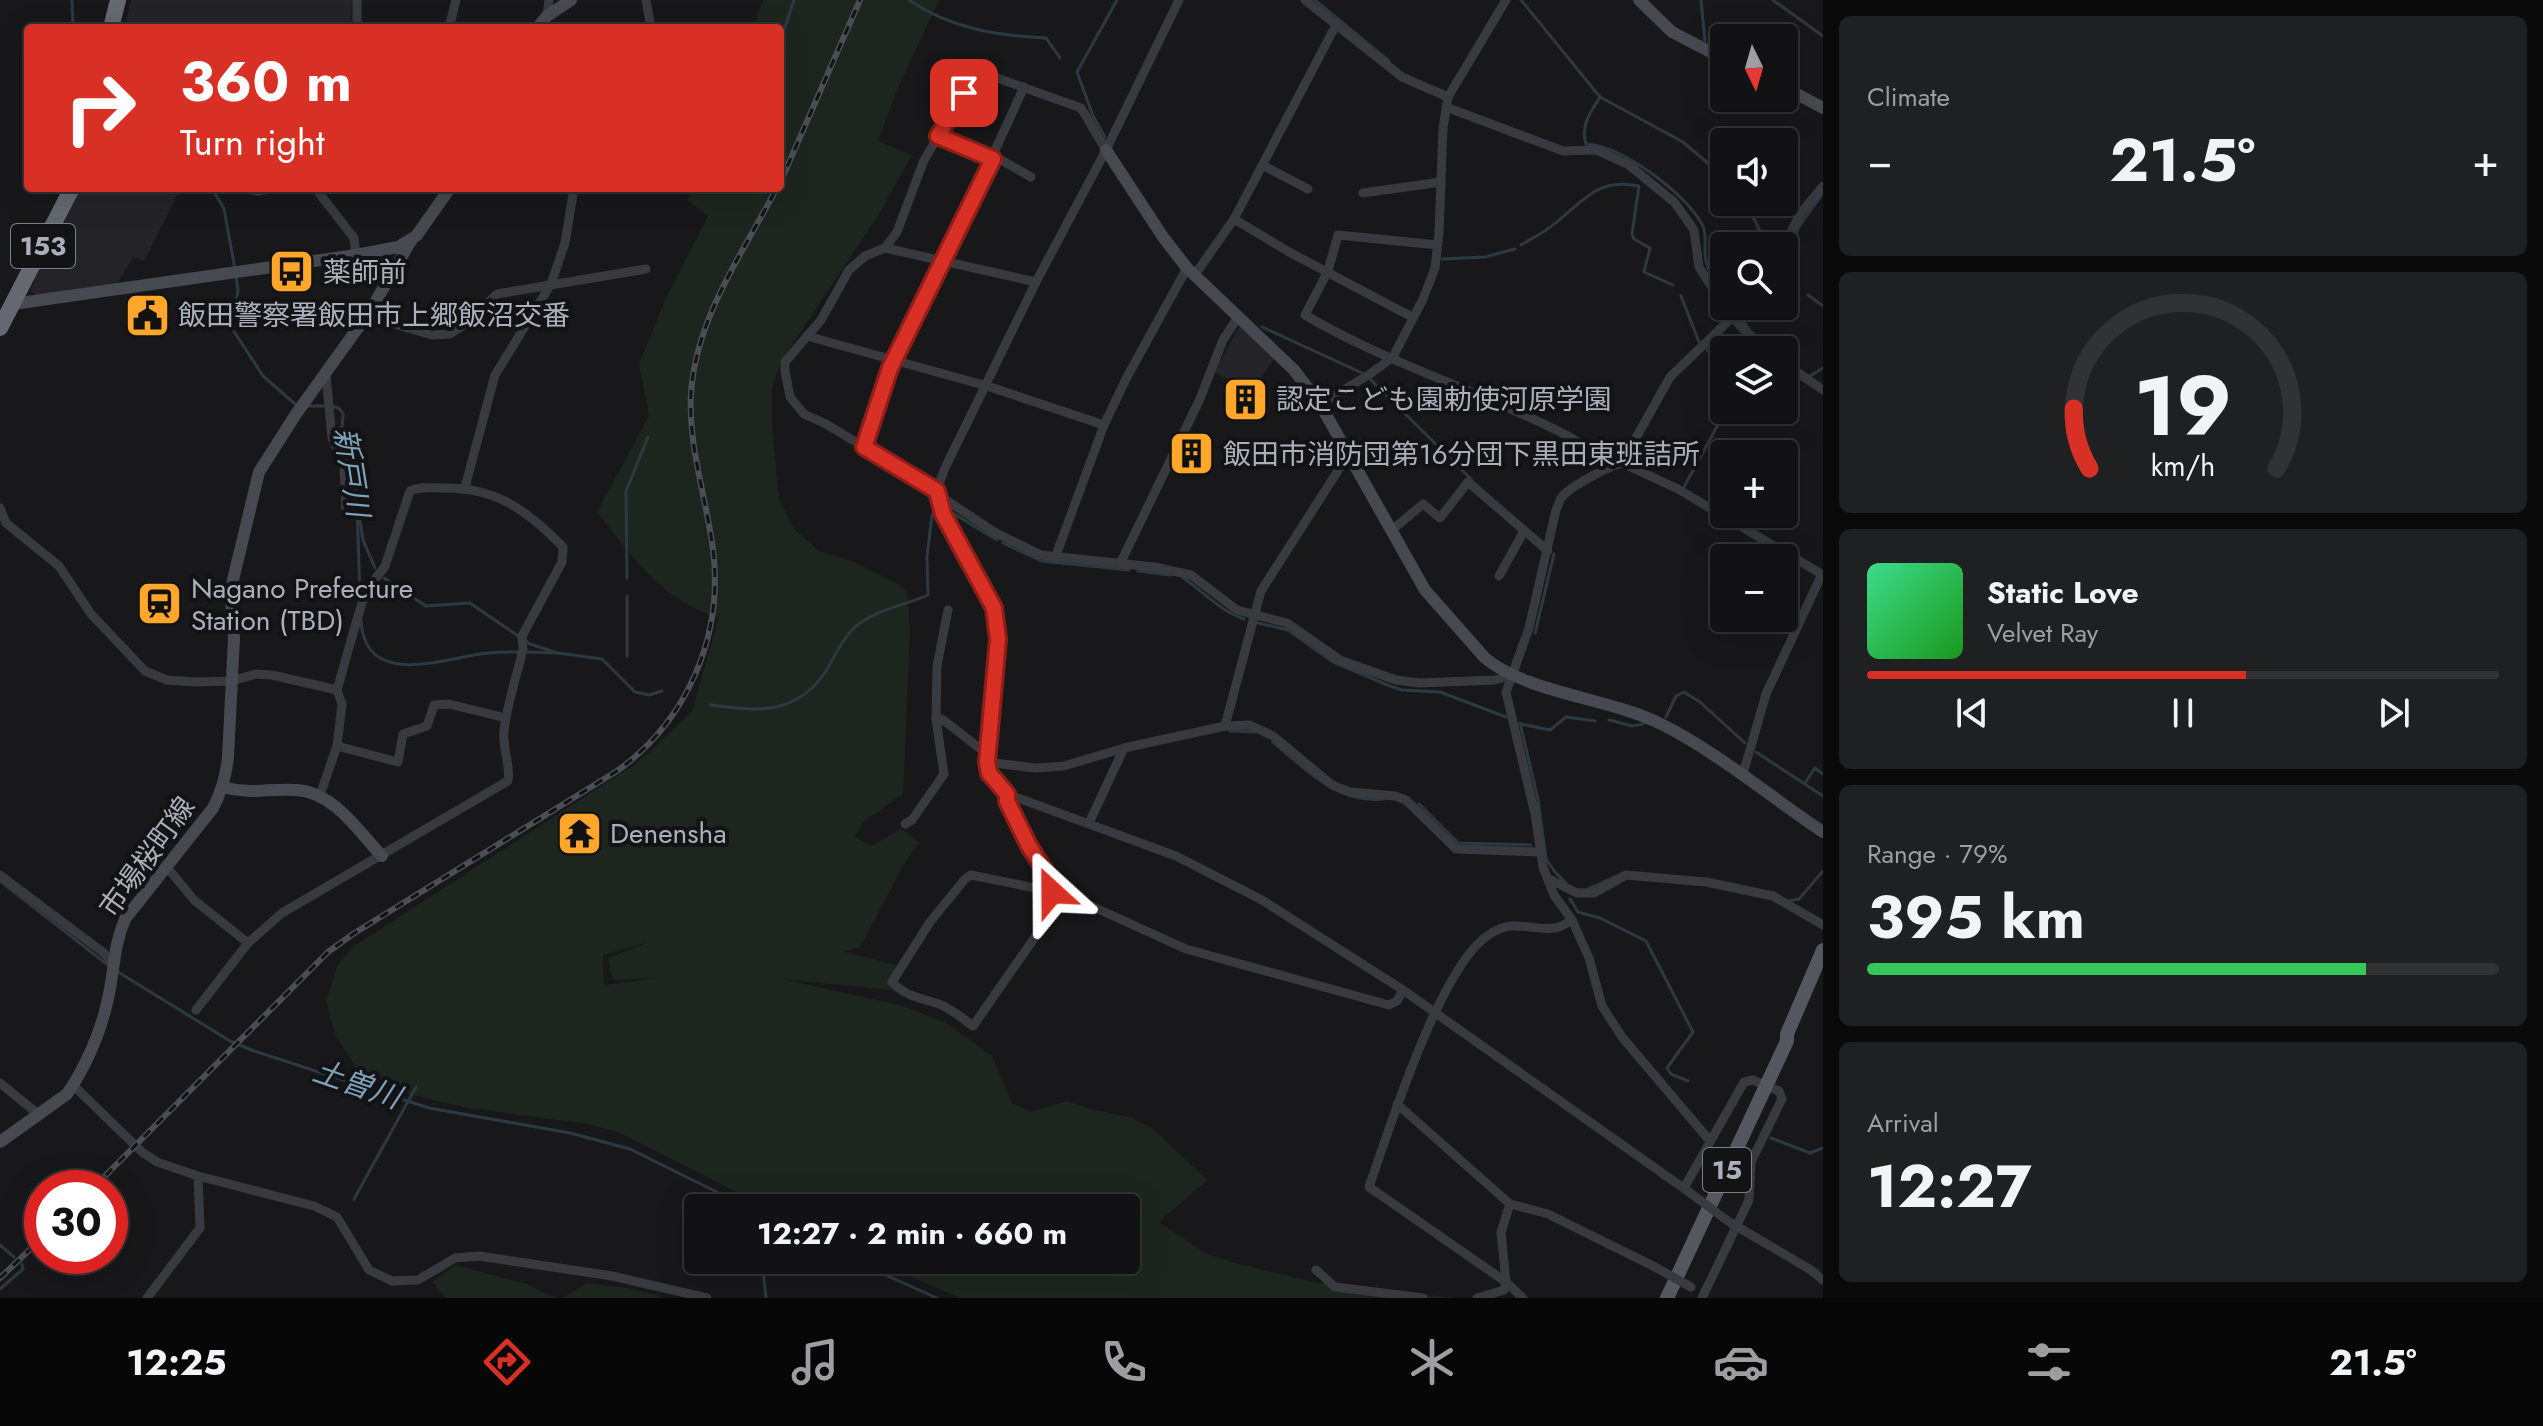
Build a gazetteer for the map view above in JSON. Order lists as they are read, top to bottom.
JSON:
{
  "streets": {
    "highway": ["153"],
    "main road": ["15"],
    "street": ["市場桜町線"]
  },
  "water": ["新戸川", "土曽川"],
  "places": {
    "bus stop": ["薬師前"],
    "public building": ["飯田警察署飯田市上郷飯沼交番"],
    "building": ["認定こども園勅使河原学園", "飯田市消防団第16分団下黒田東班詰所"],
    "station": ["Nagano Prefecture Station (TBD)"],
    "temple": ["Denensha"]
  },
  "north": "bottom",
  "page": {
    "tile": [
      "Climate",
      ["Range · 79%", "395 km"],
      ["Arrival", "12:27"]
    ],
    "map_buttons": ["+", "−"],
    "turn": ["360 m", "Turn right"],
    "heat": ["−", "21.5°", "+"],
    "song": ["Static Love", "Velvet Ray"],
    "limit": "30",
    "trip": "12:27 · 2 min · 660 m",
    "tabs": ["12:25", "21.5°"],
    "gauge": ["19", "km/h"]
  }
}
